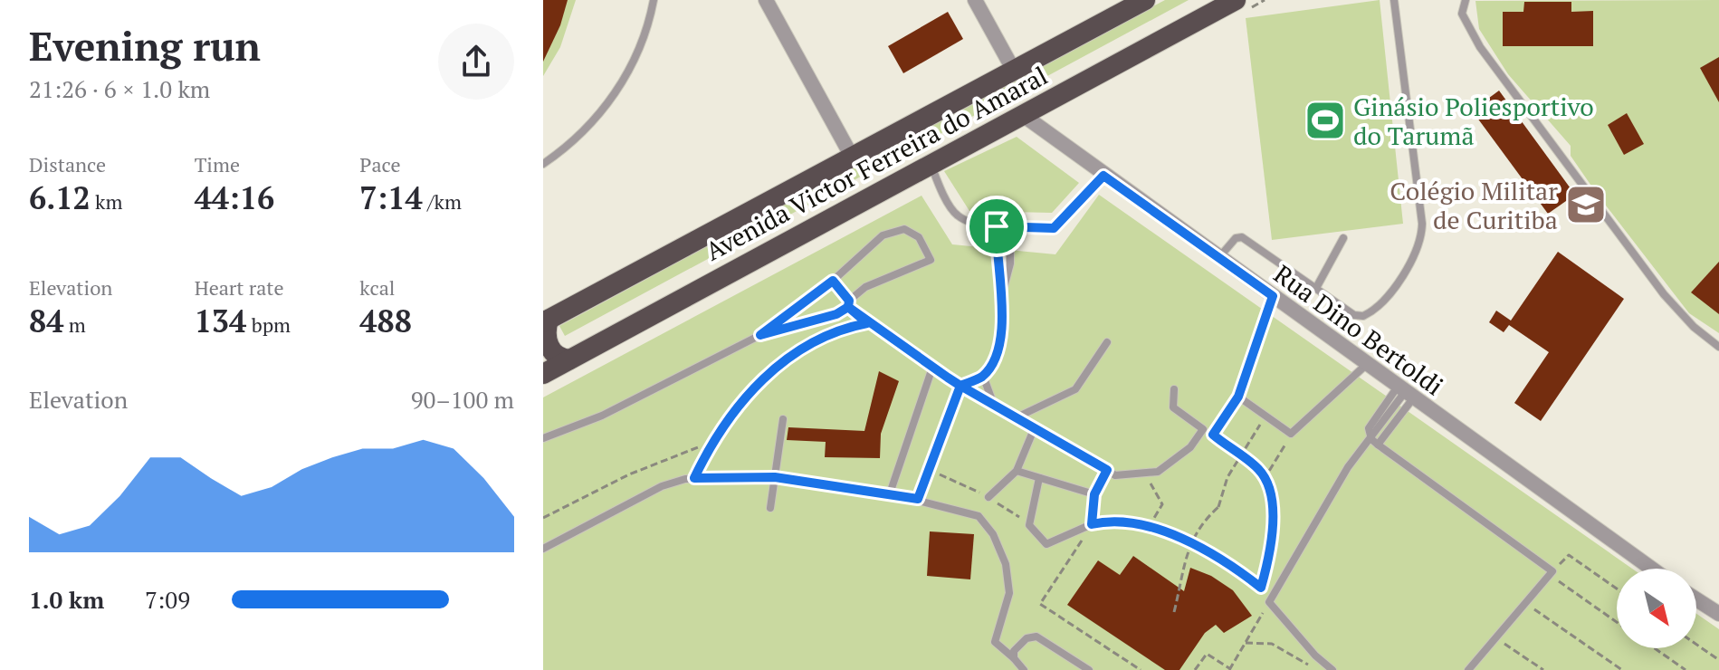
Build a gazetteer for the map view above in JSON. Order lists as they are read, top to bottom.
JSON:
{
  "streets": {
    "highway": ["Avenida Victor Ferreira do Amaral"],
    "street": ["Rua Dino Bertoldi"]
  },
  "crossings": [
    ["Avenida Victor Ferreira do Amaral", "Rua Dino Bertoldi"]
  ],
  "places": {
    "sports": ["Ginásio Poliesportivo do Tarumã"],
    "school or university": ["Colégio Militar de Curitiba"]
  },
  "north": "bottom right",
  "page": {
    "heading": ["Evening run", "21:26 · 6 × 1.0 km"],
    "stats": [
      ["Distance", "6.12 km"],
      ["Time", "44:16"],
      ["Pace", "7:14 /km"],
      ["Elevation", "84 m"],
      ["Heart rate", "134 bpm"],
      ["kcal", "488"]
    ],
    "chart": ["Elevation", "90–100 m"],
    "list": [
      {
        "name": "1.0 km",
        "note": "7:09"
      }
    ]
  }
}
